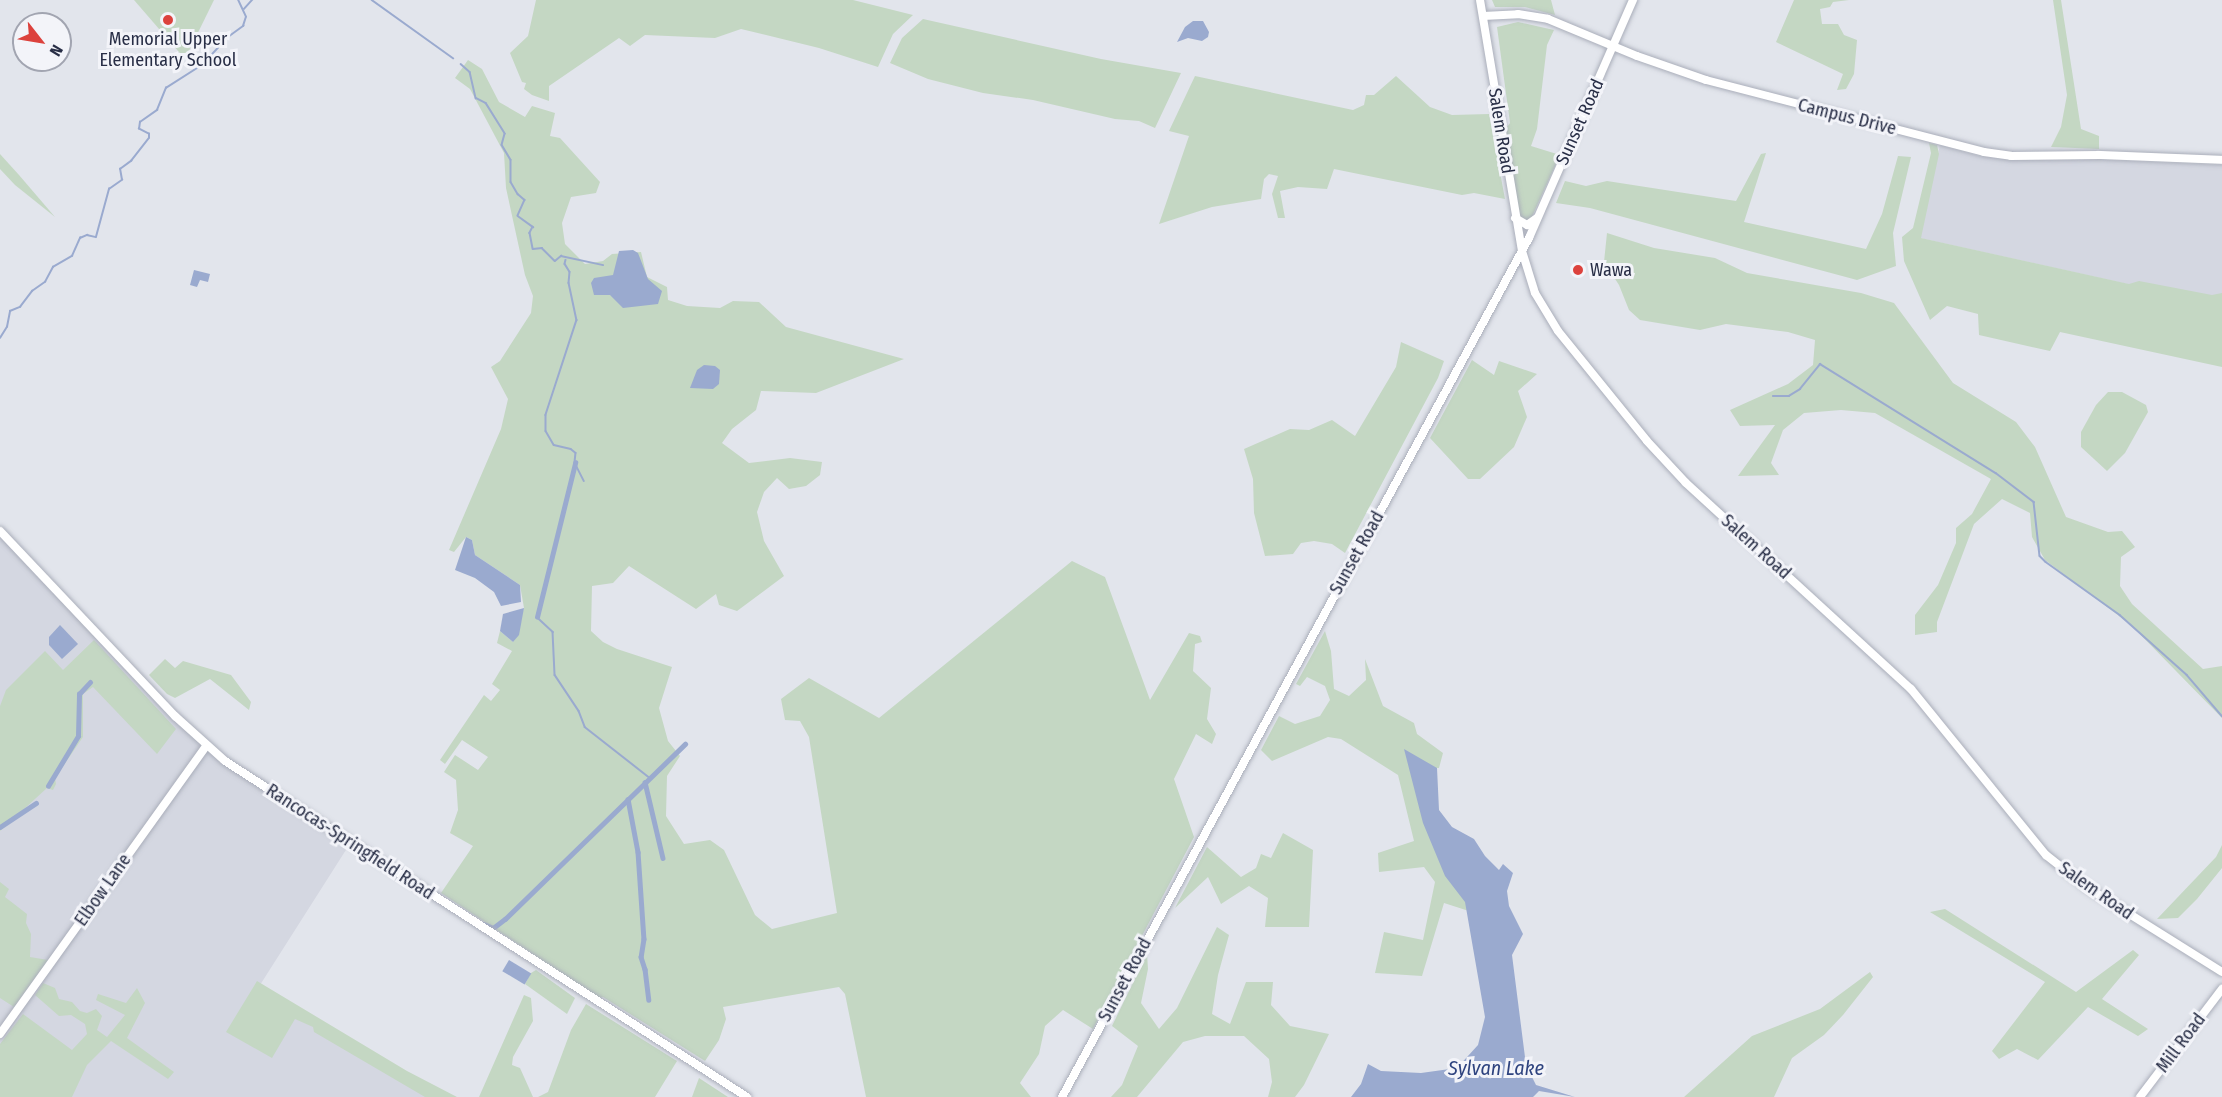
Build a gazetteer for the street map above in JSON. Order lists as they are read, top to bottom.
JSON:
{
  "streets": {
    "street": [
      "Campus Drive",
      "Sunset Road",
      "Salem Road",
      "Rancocas-Springfield Road",
      "Elbow Lane",
      "Mill Road"
    ]
  },
  "crossings": [
    ["Campus Drive", "Sunset Road"],
    ["Campus Drive", "Salem Road"],
    ["Sunset Road", "Salem Road"],
    ["Rancocas-Springfield Road", "Elbow Lane"]
  ],
  "water": ["Sylvan Lake"],
  "places": ["Memorial Upper Elementary School", "Wawa"],
  "north": "bottom right"
}
